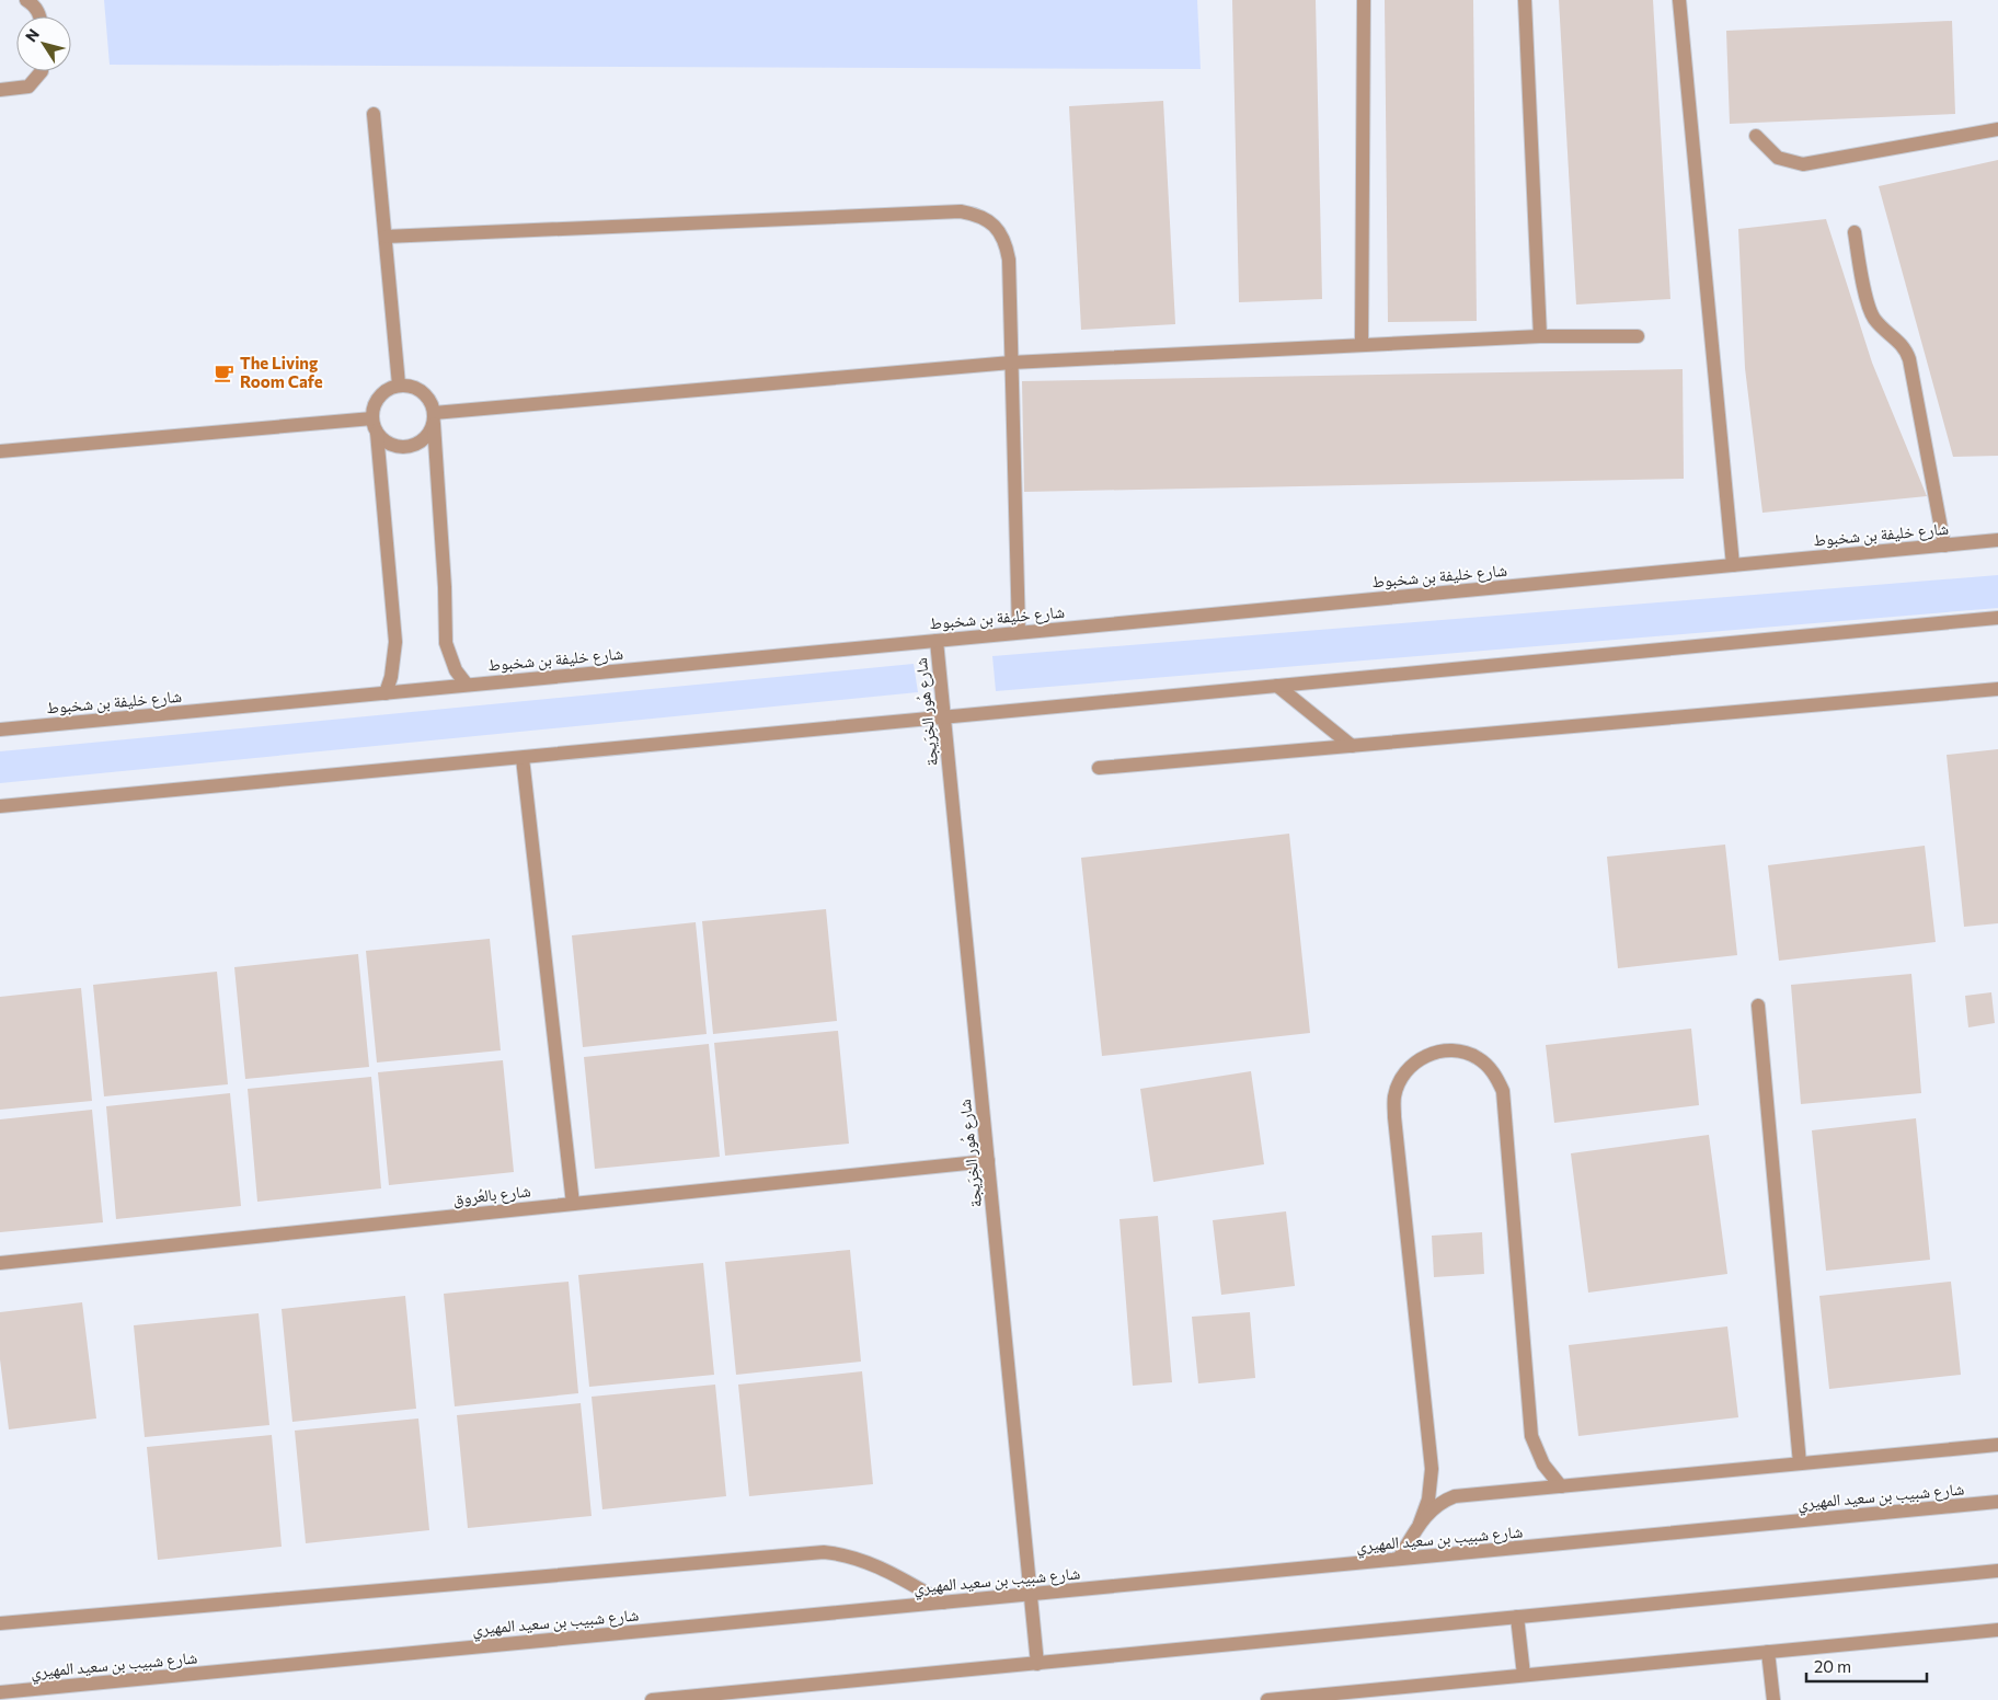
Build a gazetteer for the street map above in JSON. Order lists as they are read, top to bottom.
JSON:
{
  "streets": {
    "street": [
      "شارع خليفة بن شخبوط",
      "شارع هُور الخِرَيجة",
      "شارع بالعُروق",
      "شارع شبيب بن سعيد المهيري"
    ]
  },
  "crossings": [
    ["شارع خليفة بن شخبوط", "شارع هُور الخِرَيجة"],
    ["شارع هُور الخِرَيجة", "شارع بالعُروق"],
    ["شارع هُور الخِرَيجة", "شارع شبيب بن سعيد المهيري"]
  ],
  "places": {
    "cafe": ["The Living Room Cafe"]
  },
  "scale_bar": "20 m",
  "north": "top left"
}
